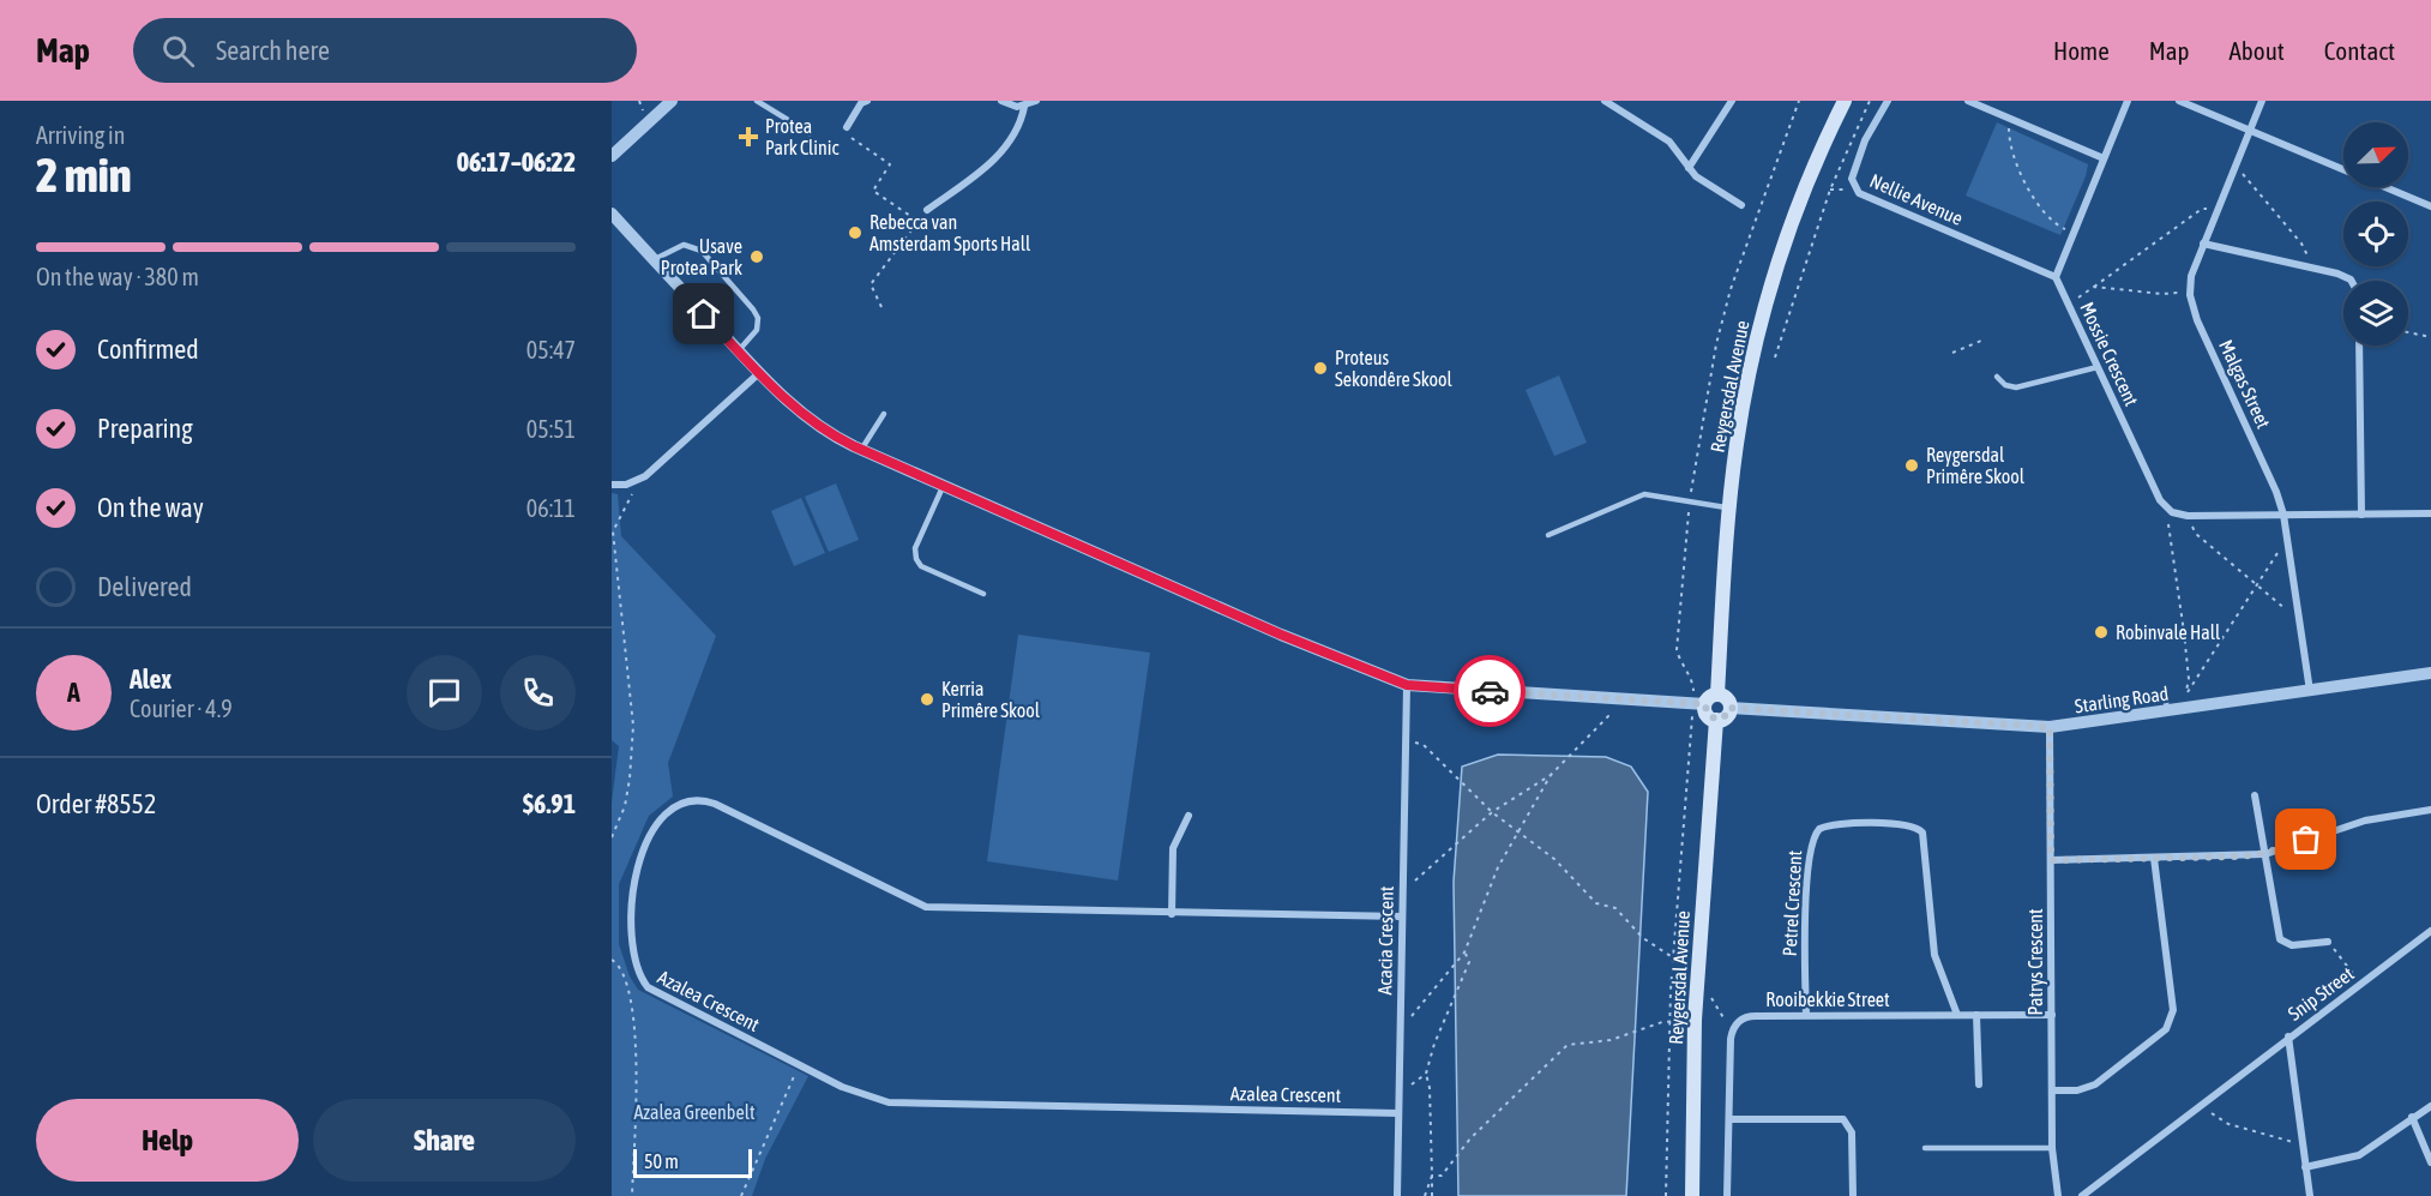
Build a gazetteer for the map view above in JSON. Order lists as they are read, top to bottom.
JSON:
{
  "streets": {
    "main road": ["Reygersdal Avenue"],
    "street": [
      "Nellie Avenue",
      "Mossie Crescent",
      "Malgas Street",
      "Starling Road",
      "Petrel Crescent",
      "Acacia Crescent",
      "Patrys Crescent",
      "Snip Street",
      "Rooibekkie Street",
      "Azalea Crescent"
    ]
  },
  "crossings": [
    ["Nellie Avenue", "Mossie Crescent"],
    ["Malgas Street", "Starling Road"],
    ["Reygersdal Avenue", "Starling Road"],
    ["Starling Road", "Patrys Crescent"],
    ["Petrel Crescent", "Rooibekkie Street"],
    ["Acacia Crescent", "Azalea Crescent"],
    ["Patrys Crescent", "Rooibekkie Street"]
  ],
  "parks": ["Azalea Greenbelt"],
  "places": {
    "health": ["Protea Park Clinic"],
    "other": [
      "Rebecca van Amsterdam Sports Hall",
      "Usave Protea Park",
      "Proteus Sekondêre Skool",
      "Reygersdal Primêre Skool",
      "Robinvale Hall",
      "Kerria Primêre Skool"
    ]
  },
  "scale_bar": "50 m",
  "north": "top right",
  "page": {
    "header": "Map",
    "search": "Search here",
    "nav": [
      "Home",
      "Map",
      "About",
      "Contact"
    ],
    "heading": ["2 min", "Arriving in", "06:17–06:22"],
    "panel": [
      "Alex",
      "Courier · 4.9",
      "Order #8552",
      "$6.91"
    ],
    "bar": "On the way · 380 m",
    "list": [
      ["Confirmed", "05:47"],
      ["Preparing", "05:51"],
      ["On the way", "06:11"],
      "Delivered"
    ],
    "round": "A",
    "buttons": ["Help", "Share"],
    "scale": "50 m"
  }
}
